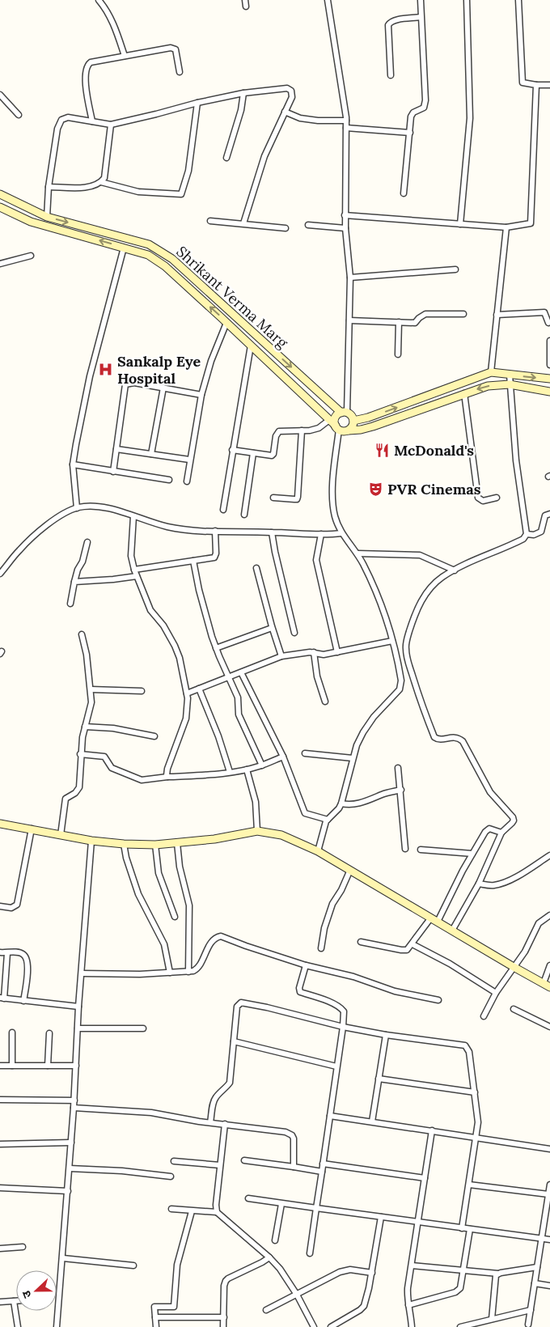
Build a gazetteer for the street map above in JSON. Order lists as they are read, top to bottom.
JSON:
{
  "streets": {
    "street": ["Shrikant Verma Marg"]
  },
  "places": {
    "hospital": ["Sankalp Eye Hospital"],
    "restaurant": ["McDonald's"],
    "theatre": ["PVR Cinemas"]
  },
  "north": "left"
}
